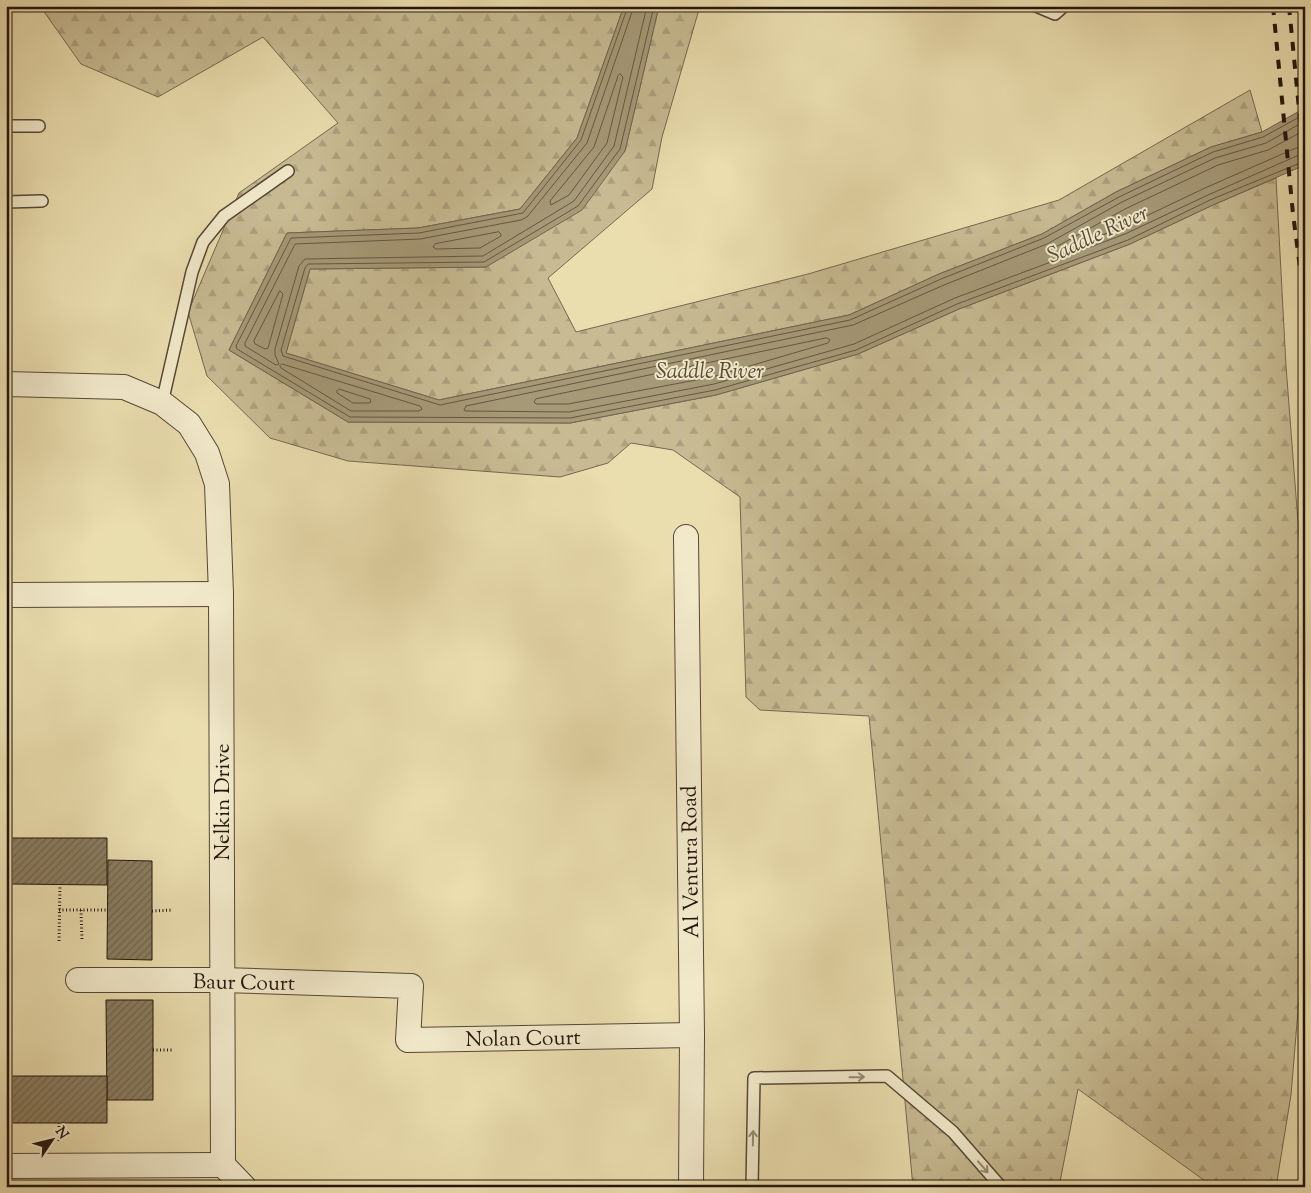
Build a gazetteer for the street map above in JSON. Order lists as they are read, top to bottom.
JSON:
{
  "streets": {
    "street": [
      "Nelkin Drive",
      "Al Ventura Road",
      "Baur Court",
      "Nolan Court"
    ]
  },
  "crossings": [
    ["Nelkin Drive", "Baur Court"],
    ["Al Ventura Road", "Nolan Court"],
    ["Baur Court", "Nolan Court"]
  ],
  "water": ["Saddle River"],
  "north": "top right"
}
